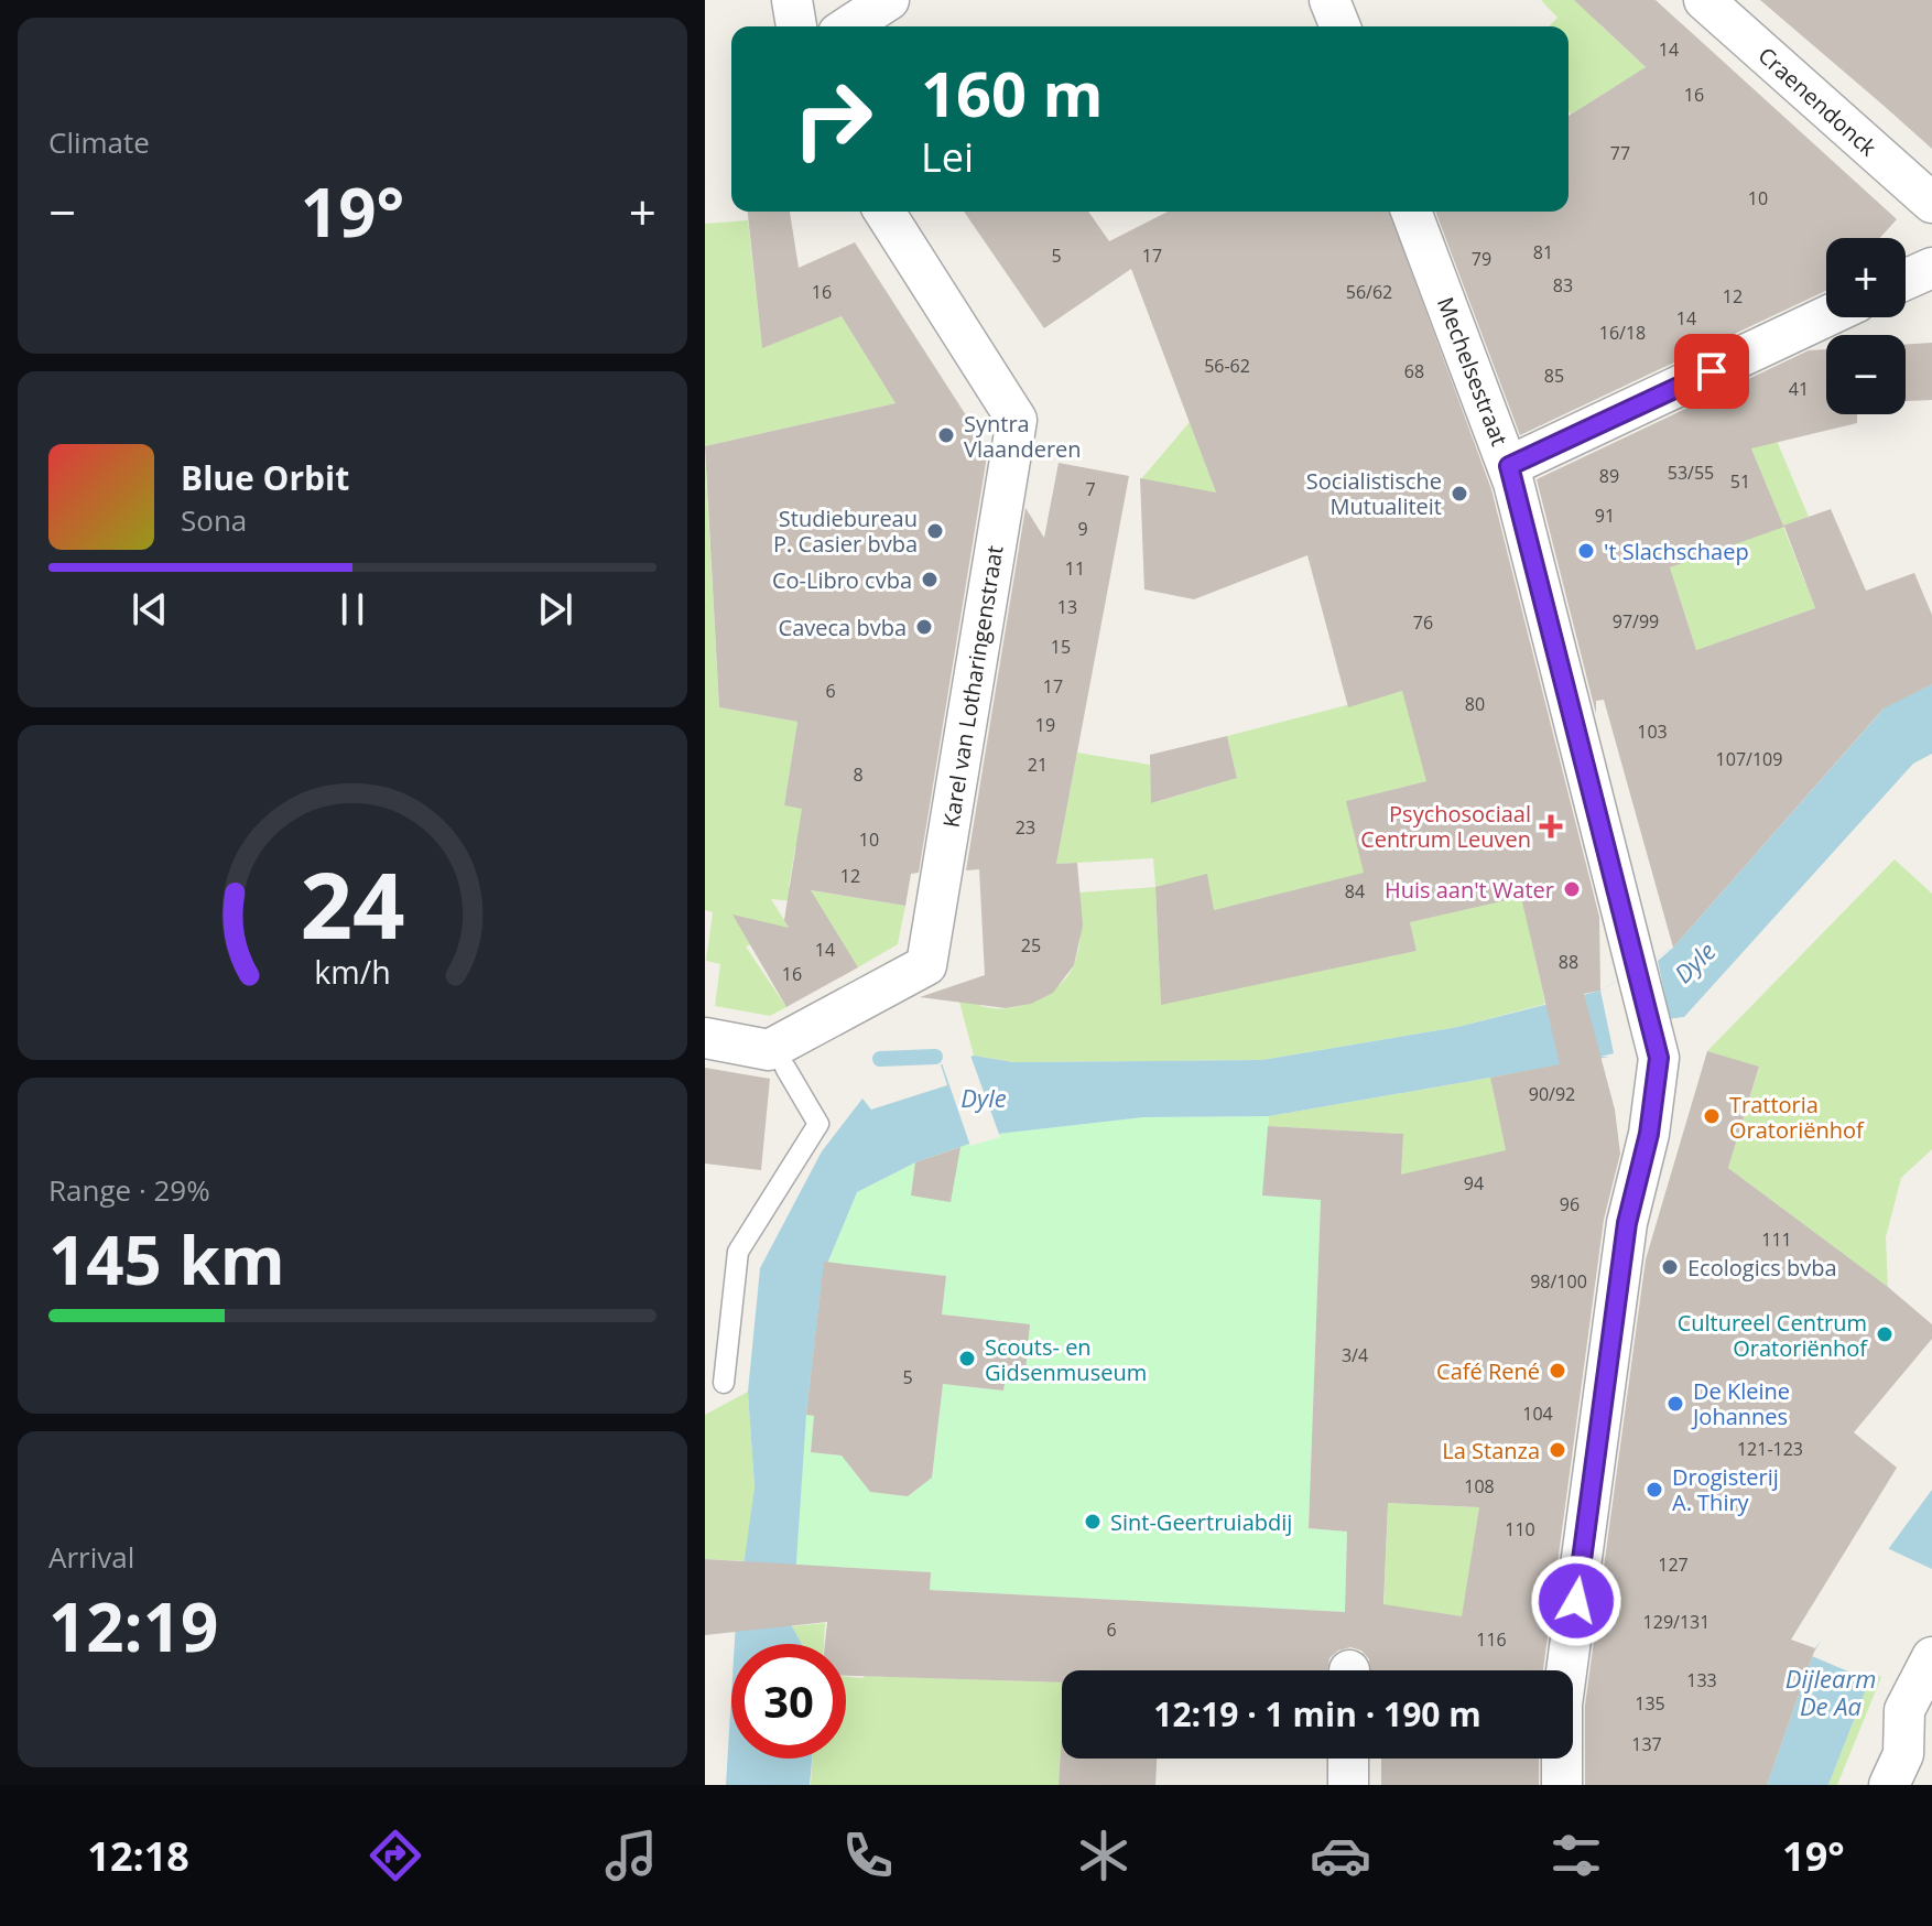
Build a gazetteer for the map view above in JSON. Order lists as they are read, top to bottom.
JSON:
{
  "streets": {
    "street": ["Craenendonck", "Mechelsestraat", "Karel van Lotharingenstraat"]
  },
  "water": ["Dyle", "Dijlearm De Aa"],
  "places": {
    "other": [
      "Syntra Vlaanderen",
      "Socialistische Mutualiteit",
      "Studiebureau P. Casier bvba",
      "'t Slachschaep",
      "Co-Libro cvba",
      "Caveca bvba",
      "Huis aan't Water",
      "Trattoria Oratoriënhof",
      "Ecologics bvba",
      "Cultureel Centrum Oratoriënhof",
      "Scouts- en Gidsenmuseum",
      "Café René",
      "De Kleine Johannes",
      "La Stanza",
      "Drogisterij A. Thiry",
      "Sint-Geertruiabdij"
    ],
    "health": ["Psychosociaal Centrum Leuven"]
  },
  "house_numbers": [
    "14",
    "16",
    "77",
    "10",
    "81",
    "5",
    "17",
    "79",
    "83",
    "16",
    "56/62",
    "12",
    "14",
    "16/18",
    "56-62",
    "68",
    "85",
    "41",
    "53/55",
    "89",
    "51",
    "7",
    "91",
    "9",
    "11",
    "13",
    "97/99",
    "76",
    "15",
    "17",
    "6",
    "80",
    "19",
    "103",
    "107/109",
    "21",
    "8",
    "23",
    "10",
    "12",
    "84",
    "25",
    "14",
    "88",
    "16",
    "90/92",
    "94",
    "96",
    "111",
    "98/100",
    "3/4",
    "5",
    "104",
    "121-123",
    "108",
    "110",
    "127",
    "129/131",
    "6",
    "116",
    "133",
    "135",
    "137"
  ],
  "page": {
    "tile": [
      "Climate",
      ["Range · 29%", "145 km"],
      ["Arrival", "12:19"]
    ],
    "turn": ["160 m", "Lei"],
    "heat": ["−", "19°", "+"],
    "map_buttons": ["+", "−"],
    "song": ["Blue Orbit", "Sona"],
    "limit": "30",
    "trip": "12:19 · 1 min · 190 m",
    "tabs": ["12:18", "19°"],
    "gauge": ["24", "km/h"]
  }
}
